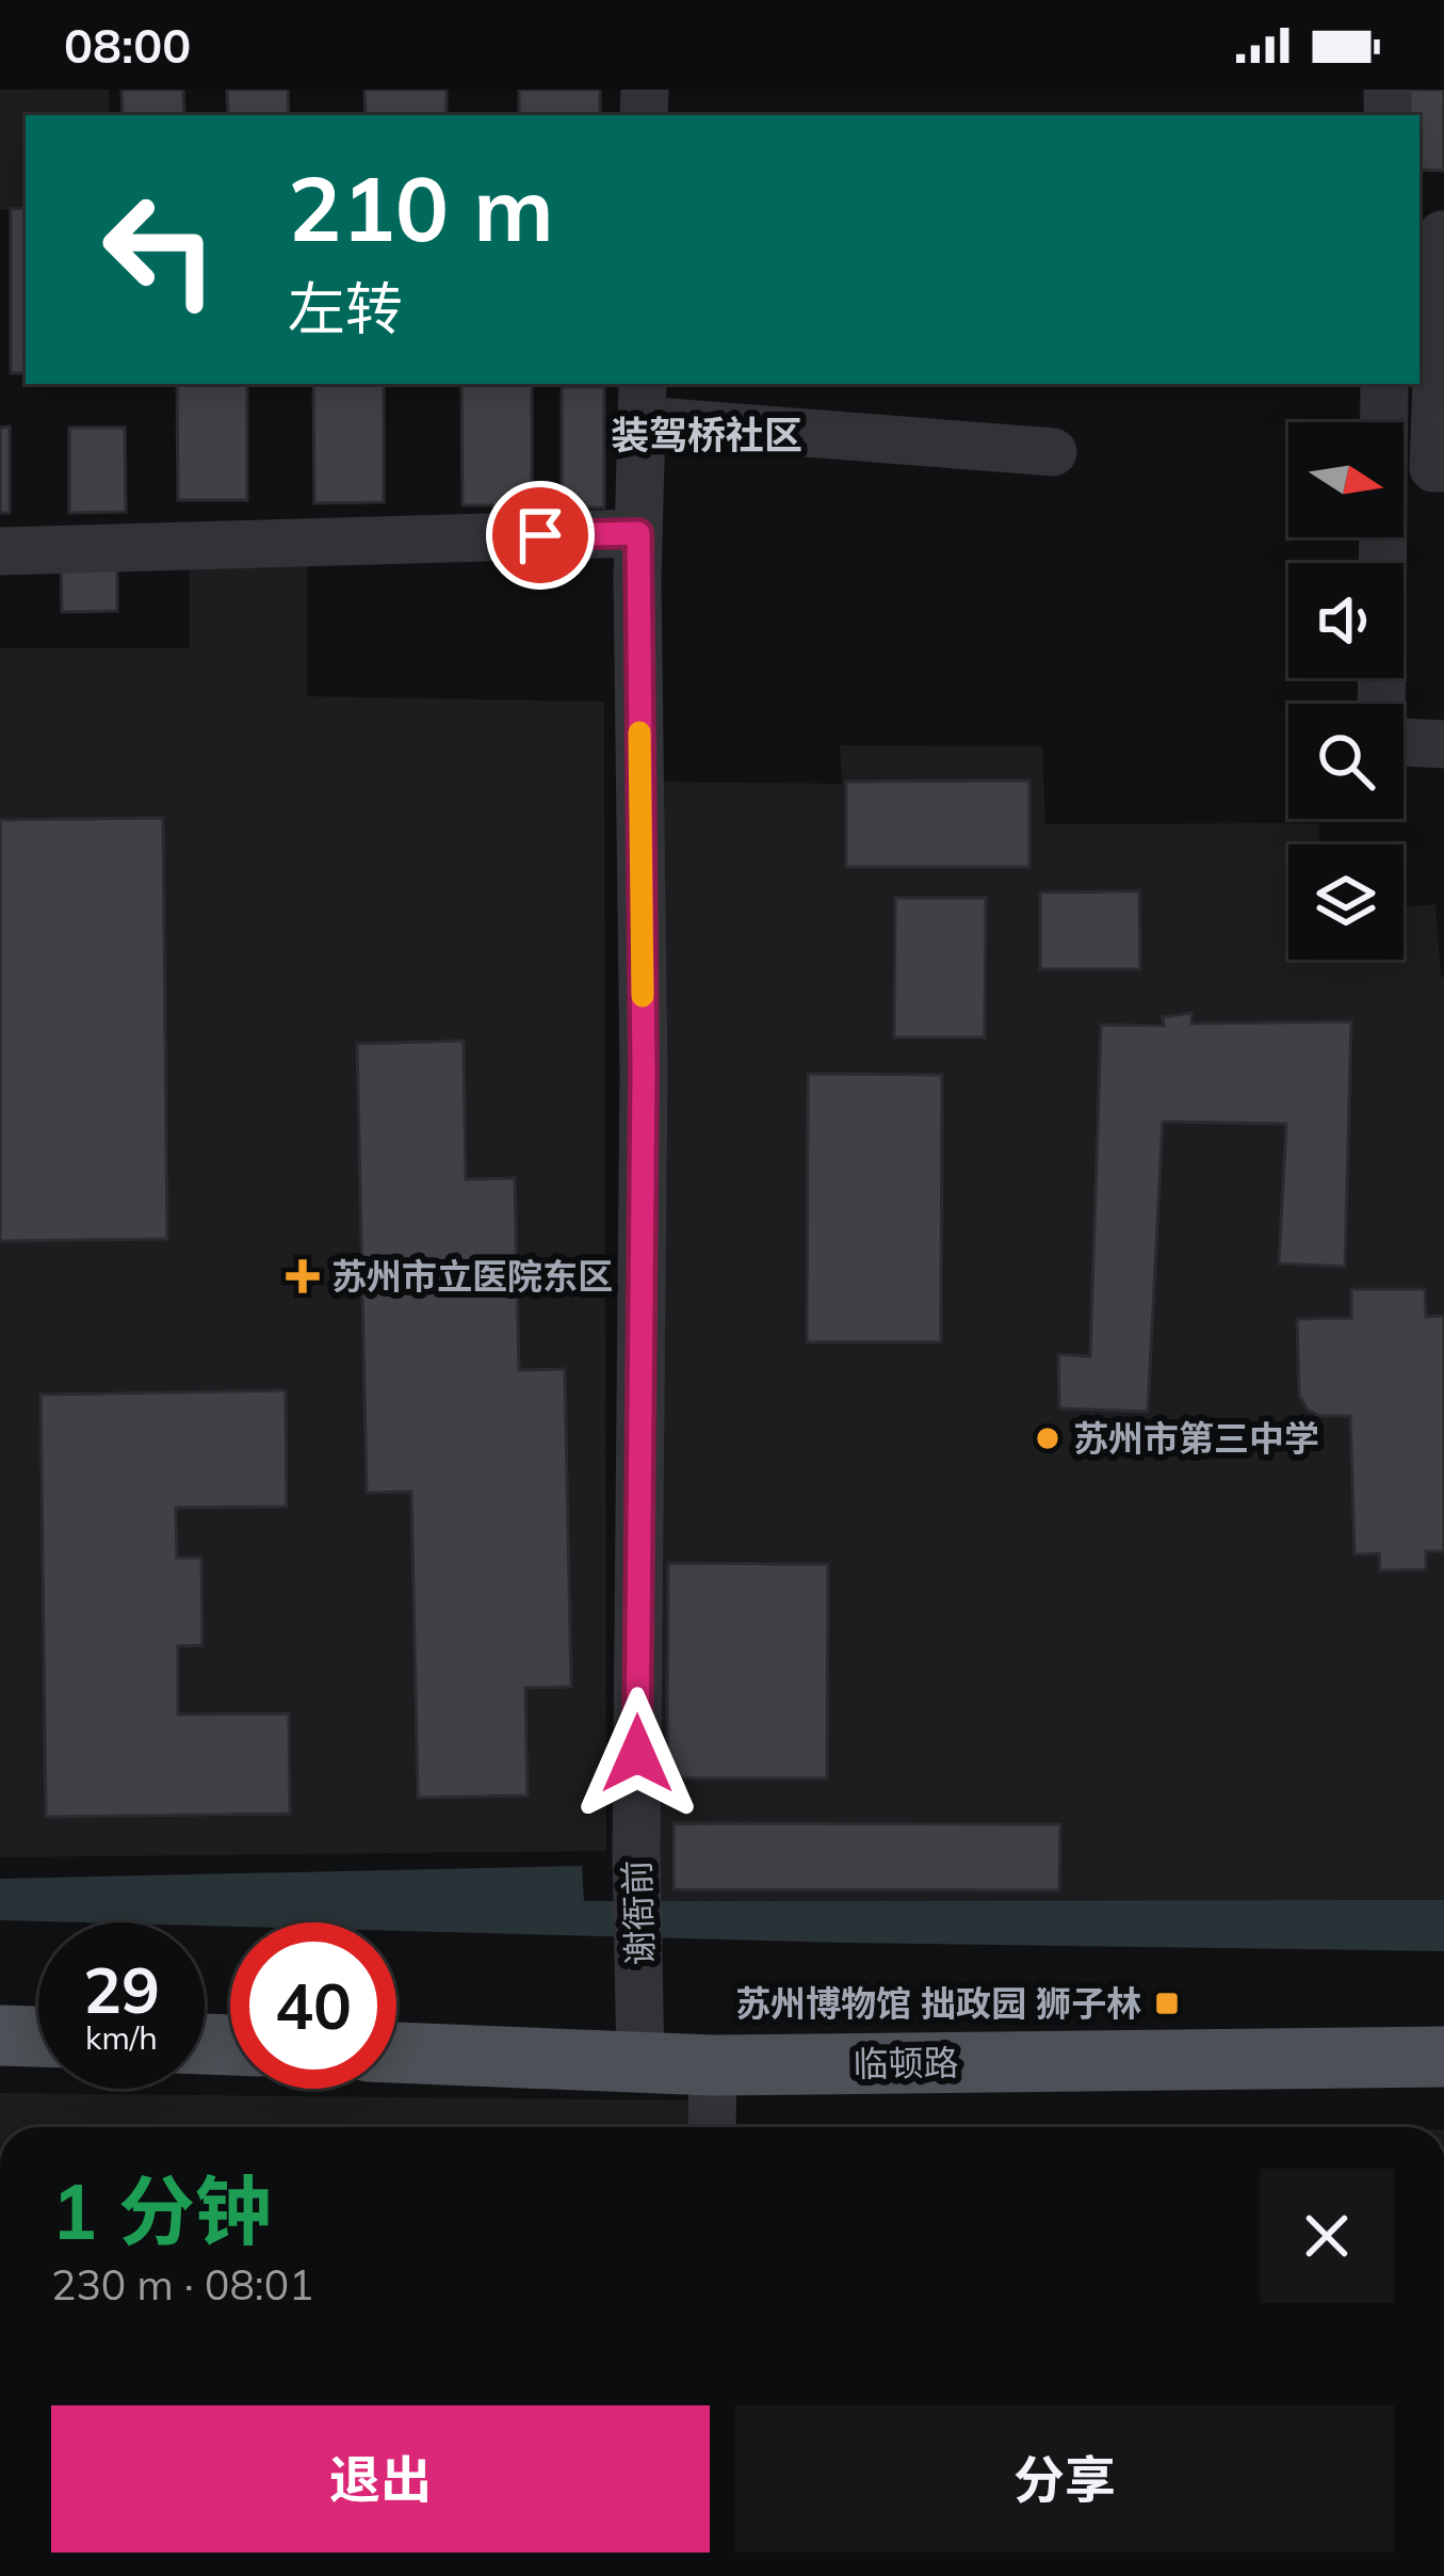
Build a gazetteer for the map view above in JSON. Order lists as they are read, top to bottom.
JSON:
{
  "streets": {
    "main road": ["临顿路"],
    "street": ["谢衙前"]
  },
  "crossings": [
    ["谢衙前", "临顿路"]
  ],
  "districts": ["装驾桥社区"],
  "places": {
    "health": ["苏州市立医院东区"],
    "other": ["苏州市第三中学"],
    "transit": ["苏州博物馆 拙政园 狮子林"]
  },
  "north": "right",
  "page": {
    "status": "08:00",
    "turn": ["210 m", "左转"],
    "speed": "29 km/h",
    "limit": "40",
    "heading": ["1 分钟", "230 m · 08:01"],
    "buttons": ["退出", "分享"]
  }
}
